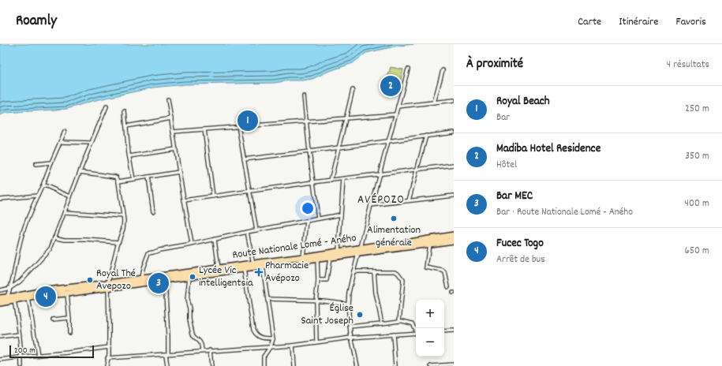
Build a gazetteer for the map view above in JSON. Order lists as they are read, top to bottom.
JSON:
{
  "streets": {
    "highway": ["Route Nationale Lomé - Aného"]
  },
  "districts": ["AVÉPOZO"],
  "places": {
    "other": [
      "Alimentation générale",
      "Lycée Vic intelligentsia",
      "Royal Thé Avepozo",
      "Église Saint Joseph"
    ],
    "health": ["Pharmacie Avépozo"]
  },
  "scale_bar": "200 m",
  "page": {
    "header": "Roamly",
    "nav": ["Carte", "Itinéraire", "Favoris"],
    "heading": ["À proximité", "4 résultats"],
    "pins": [
      "2",
      "1",
      "3",
      "4"
    ],
    "list": [
      {
        "mark": "1",
        "name": "Royal Beach",
        "note": "Bar",
        "value": "250 m"
      },
      {
        "mark": "2",
        "name": "Madiba Hotel Residence",
        "note": "Hôtel",
        "value": "350 m"
      },
      {
        "mark": "3",
        "name": "Bar MEC",
        "note": "Bar · Route Nationale Lomé - Aného",
        "value": "400 m"
      },
      {
        "mark": "4",
        "name": "Fucec Togo",
        "note": "Arrêt de bus",
        "value": "650 m"
      }
    ],
    "map_buttons": ["+", "−"],
    "scale": "200 m"
  }
}
